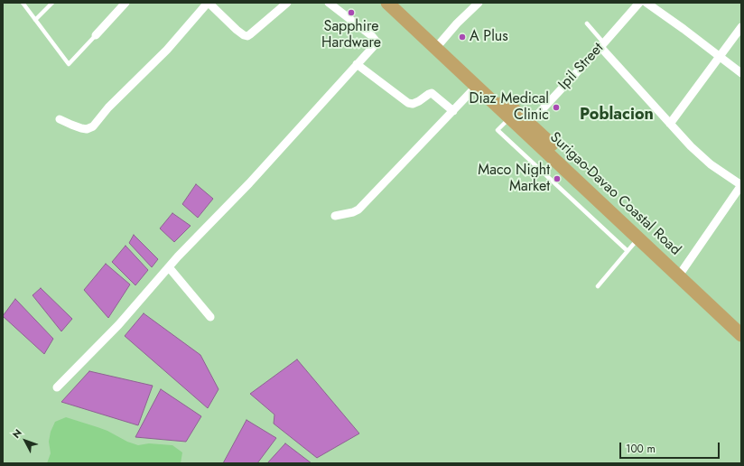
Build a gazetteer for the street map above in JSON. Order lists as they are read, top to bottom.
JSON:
{
  "streets": {
    "highway": ["Surigao-Davao Coastal Road"],
    "street": ["Ipil Street"]
  },
  "crossings": [
    ["Ipil Street", "Surigao-Davao Coastal Road"]
  ],
  "districts": ["Poblacion"],
  "places": [
    "Sapphire Hardware",
    "A Plus",
    "Diaz Medical Clinic",
    "Maco Night Market"
  ],
  "scale_bar": "100 m",
  "north": "top left"
}
